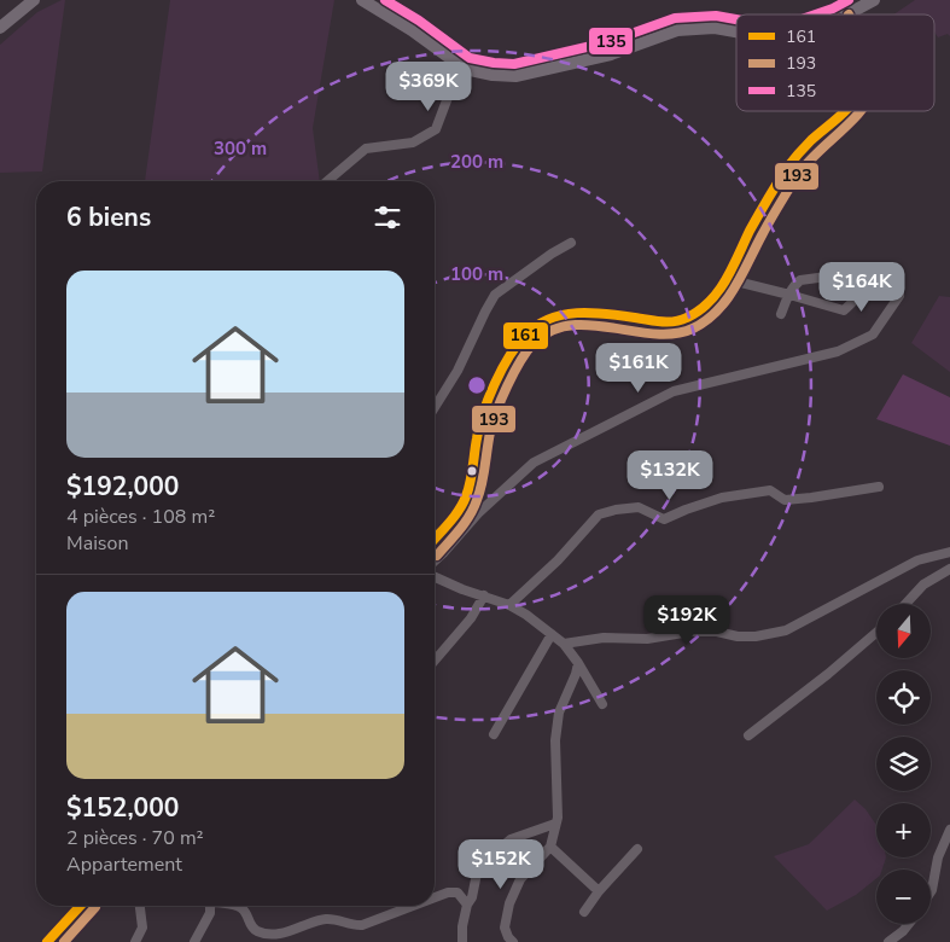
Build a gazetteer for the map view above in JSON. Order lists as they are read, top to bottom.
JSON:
{
  "lines": ["transit line 135", "transit line 161", "transit line 193"],
  "legend": ["161", "193", "135"],
  "north": "bottom",
  "page": {
    "price": [
      "$369K",
      "$164K",
      "$161K",
      "$132K",
      "$192K",
      "$152K"
    ],
    "heading": "6 biens",
    "list": [
      {
        "name": "$192,000",
        "note": "4 pièces · 108 m² · Maison"
      },
      {
        "name": "$152,000",
        "note": "2 pièces · 70 m² · Appartement"
      }
    ],
    "map_buttons": ["+", "−"]
  },
  "rings": ["300 m", "200 m", "100 m"]
}
